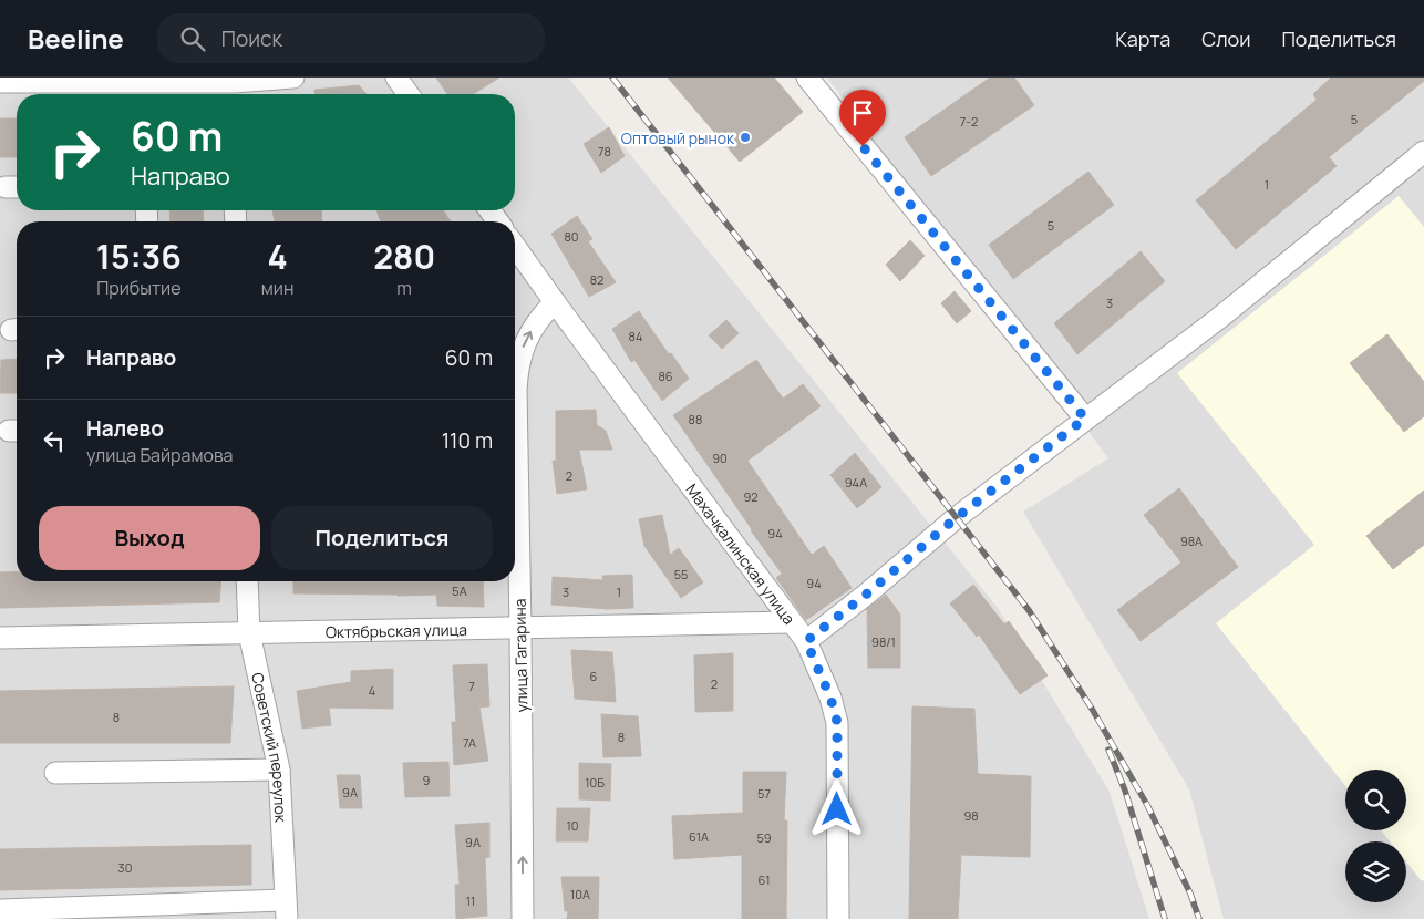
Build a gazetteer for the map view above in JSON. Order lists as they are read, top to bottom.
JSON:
{
  "streets": {
    "street": [
      "Махачкалинская улица",
      "Октябрьская улица",
      "улица Гагарина",
      "Советский переулок"
    ]
  },
  "crossings": [
    ["Махачкалинская улица", "Октябрьская улица"],
    ["Махачкалинская улица", "улица Гагарина"],
    ["Октябрьская улица", "улица Гагарина"],
    ["Октябрьская улица", "Советский переулок"]
  ],
  "one_way": ["улица Гагарина"],
  "places": ["Оптовый рынок"],
  "house_numbers": [
    "5",
    "7-2",
    "78",
    "1",
    "5",
    "80",
    "82",
    "3",
    "84",
    "86",
    "88",
    "90",
    "2",
    "94А",
    "92",
    "94",
    "98А",
    "55",
    "94",
    "5А",
    "3",
    "1",
    "98/1",
    "6",
    "2",
    "7",
    "4",
    "8",
    "8",
    "7А",
    "9",
    "10Б",
    "9А",
    "57",
    "98",
    "10",
    "61А",
    "59",
    "9А",
    "30",
    "61",
    "10А",
    "11"
  ],
  "page": {
    "header": "Beeline",
    "search": "Поиск",
    "nav": ["Карта", "Слои", "Поделиться"],
    "turn": ["60 m", "Направо"],
    "eta": [
      "15:36",
      "Прибытие",
      "4",
      "мин",
      "280",
      "m"
    ],
    "list": [
      {
        "name": "Направо",
        "value": "60 m"
      },
      {
        "name": "Налево",
        "note": "улица Байрамова",
        "value": "110 m"
      }
    ],
    "buttons": ["Выход", "Поделиться"]
  }
}
